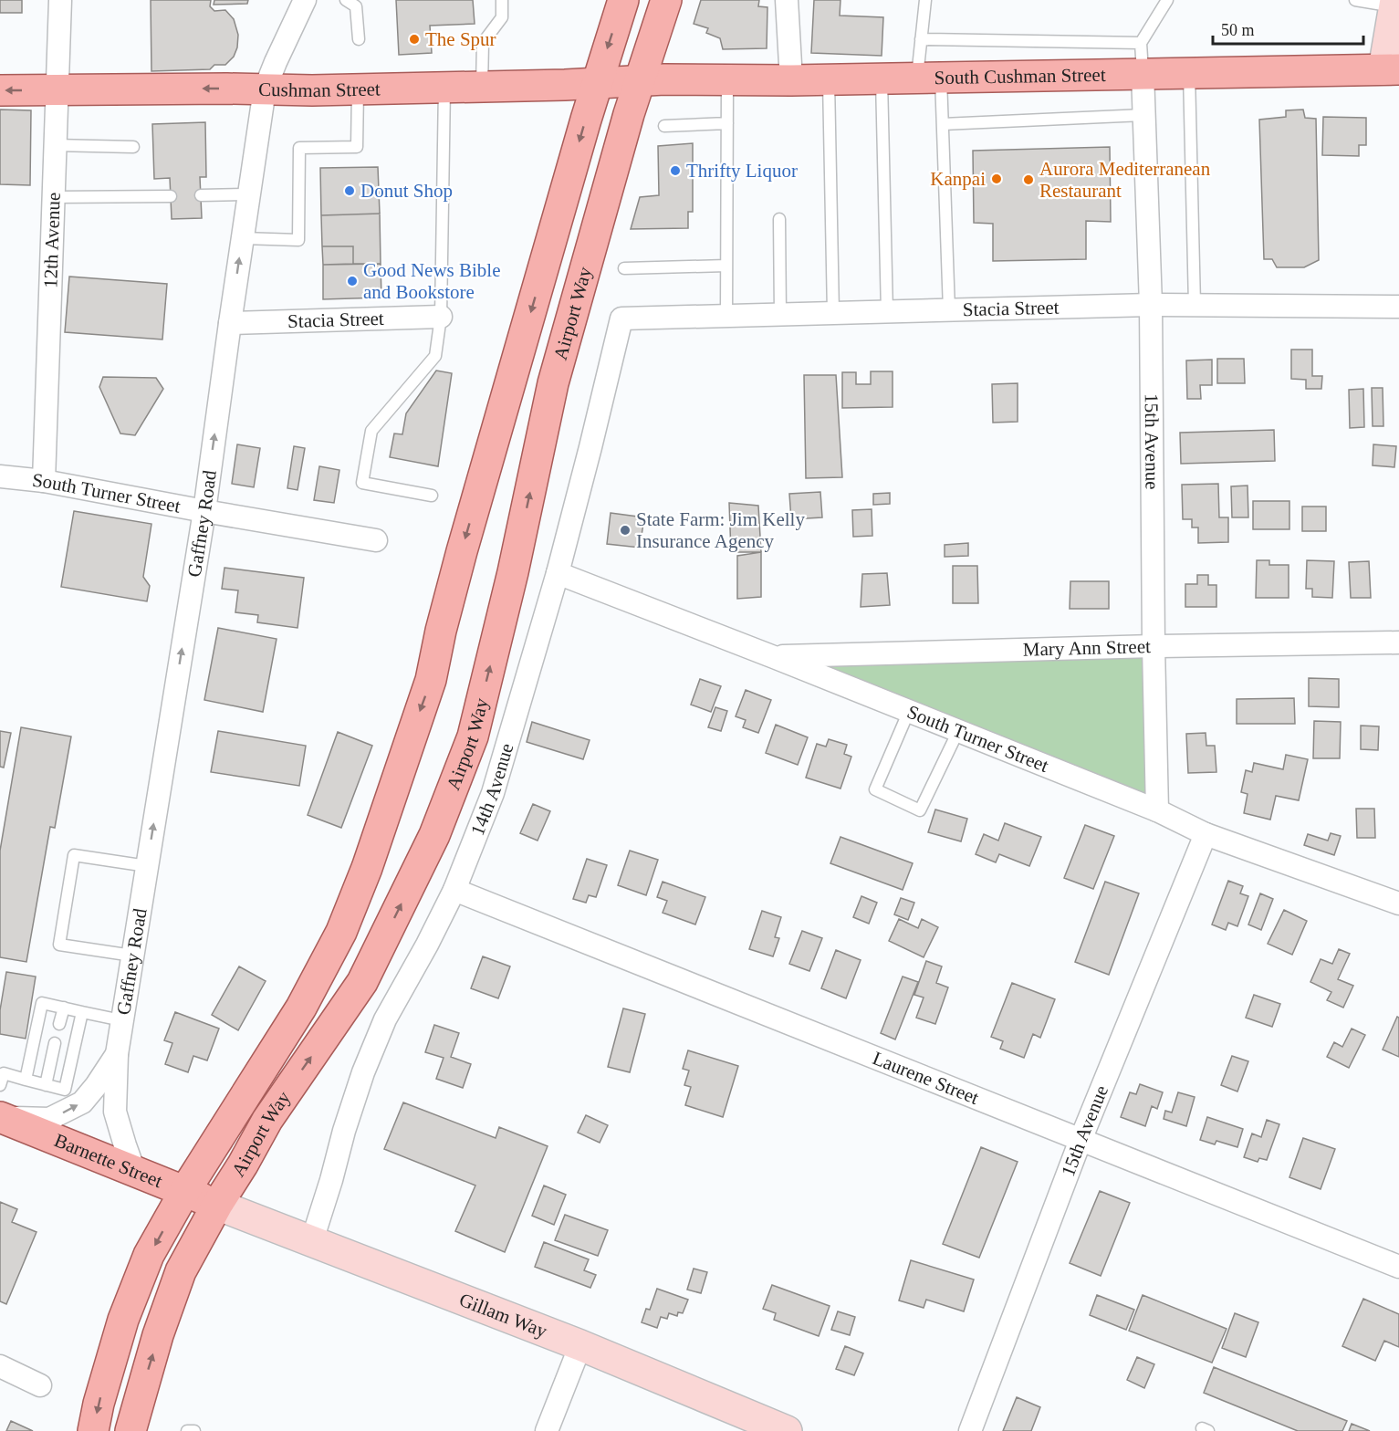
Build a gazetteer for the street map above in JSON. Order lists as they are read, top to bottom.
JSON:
{
  "streets": {
    "main road": [
      "South Cushman Street",
      "Cushman Street",
      "Airport Way",
      "Barnette Street"
    ],
    "street": [
      "12th Avenue",
      "Stacia Street",
      "15th Avenue",
      "South Turner Street",
      "Gaffney Road",
      "Mary Ann Street",
      "14th Avenue",
      "Laurene Street",
      "Gillam Way"
    ]
  },
  "crossings": [
    ["South Cushman Street", "Cushman Street"],
    ["South Cushman Street", "Airport Way"],
    ["South Cushman Street", "15th Avenue"],
    ["Cushman Street", "12th Avenue"],
    ["Cushman Street", "Airport Way"],
    ["Cushman Street", "Gaffney Road"],
    ["12th Avenue", "South Turner Street"],
    ["Stacia Street", "15th Avenue"],
    ["Stacia Street", "Gaffney Road"],
    ["Stacia Street", "14th Avenue"],
    ["Airport Way", "Barnette Street"],
    ["Airport Way", "Gillam Way"],
    ["15th Avenue", "South Turner Street"],
    ["15th Avenue", "Mary Ann Street"],
    ["15th Avenue", "Laurene Street"],
    ["South Turner Street", "Gaffney Road"],
    ["South Turner Street", "Mary Ann Street"],
    ["South Turner Street", "14th Avenue"],
    ["Gaffney Road", "Barnette Street"],
    ["14th Avenue", "Laurene Street"],
    ["14th Avenue", "Gillam Way"],
    ["Barnette Street", "Gillam Way"]
  ],
  "one_way": ["Cushman Street", "Gaffney Road"],
  "places": [
    "The Spur",
    "Thrifty Liquor",
    "Kanpai",
    "Aurora Mediterranean Restaurant",
    "Donut Shop",
    "Good News Bible and Bookstore",
    "State Farm: Jim Kelly Insurance Agency"
  ],
  "scale_bar": "50 m"
}
